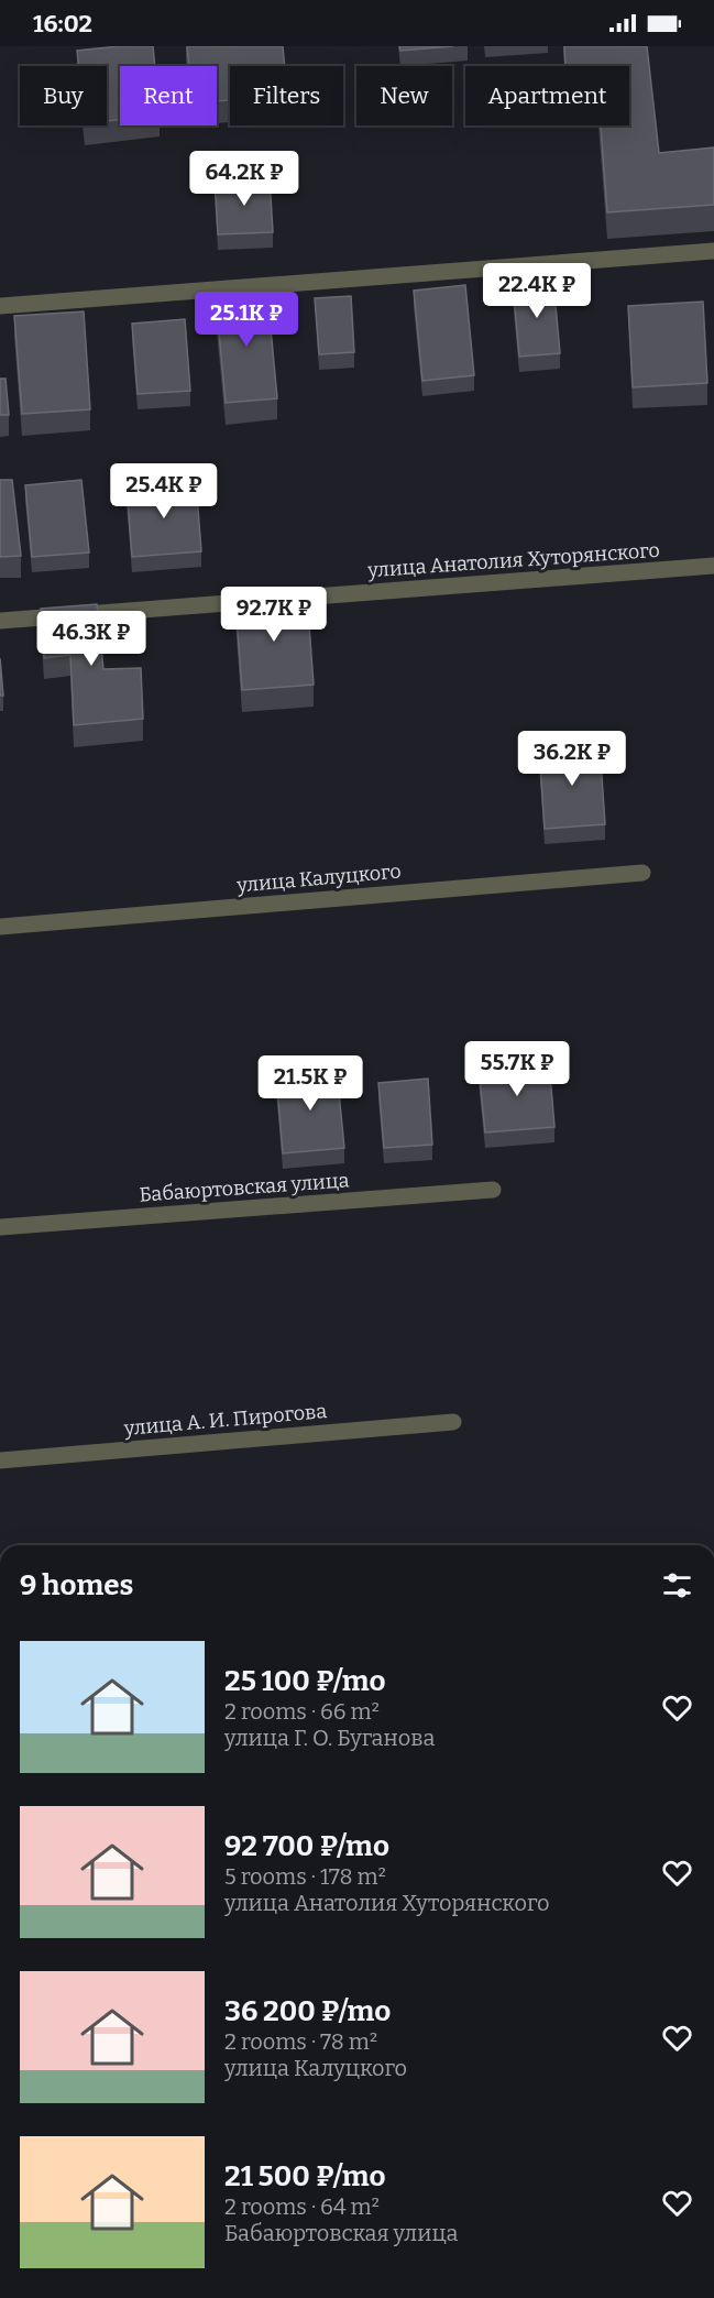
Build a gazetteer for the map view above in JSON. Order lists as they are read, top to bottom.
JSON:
{
  "streets": {
    "street": [
      "улица Анатолия Хуторянского",
      "улица Калуцкого",
      "Бабаюртовская улица",
      "улица А. И. Пирогова"
    ]
  },
  "page": {
    "status": "16:02",
    "chip": [
      "Buy",
      "Rent",
      "Filters",
      "New",
      "Apartment"
    ],
    "price": [
      "64.2K ₽",
      "22.4K ₽",
      "25.1K ₽",
      "25.4K ₽",
      "92.7K ₽",
      "46.3K ₽",
      "36.2K ₽",
      "55.7K ₽",
      "21.5K ₽"
    ],
    "heading": "9 homes",
    "list": [
      {
        "name": "25 100 ₽/mo",
        "note": "2 rooms · 66 m² · улица Г. О. Буганова"
      },
      {
        "name": "92 700 ₽/mo",
        "note": "5 rooms · 178 m² · улица Анатолия Хуторянского"
      },
      {
        "name": "36 200 ₽/mo",
        "note": "2 rooms · 78 m² · улица Калуцкого"
      },
      {
        "name": "21 500 ₽/mo",
        "note": "2 rooms · 64 m² · Бабаюртовская улица"
      }
    ]
  }
}
